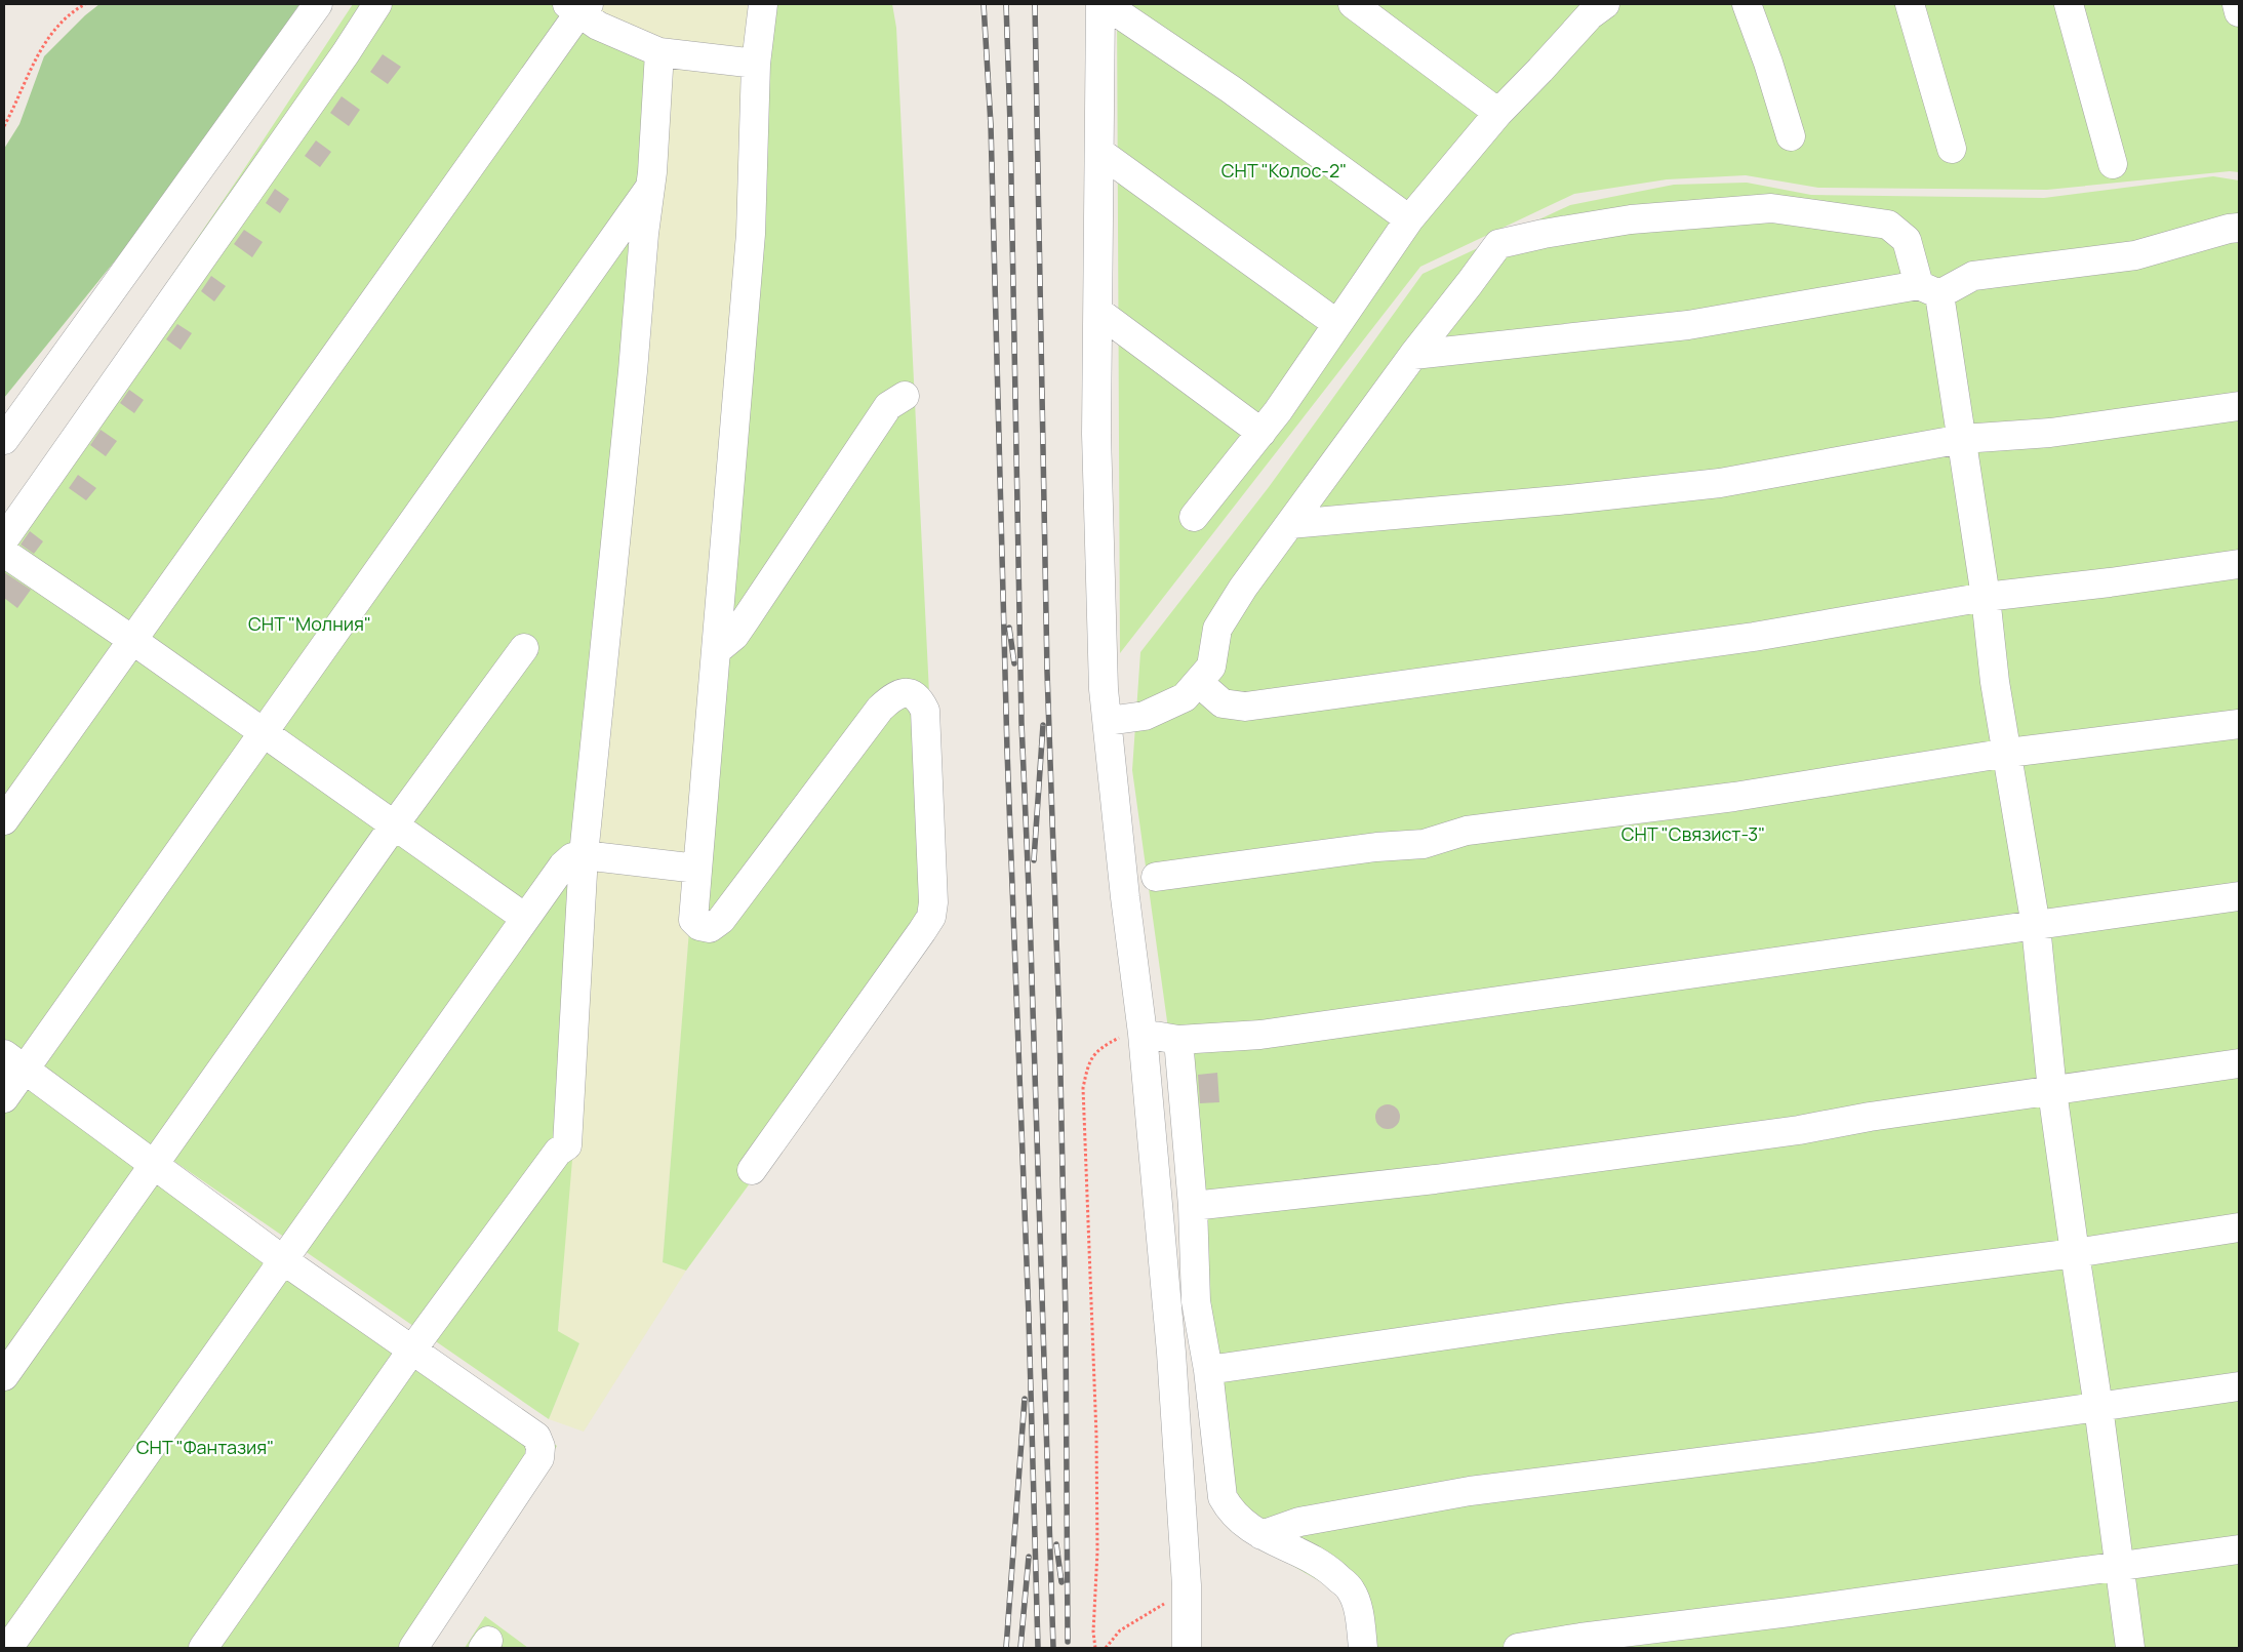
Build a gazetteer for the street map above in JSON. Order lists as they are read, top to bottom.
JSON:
{
  "parks": [
    "СНТ \"Колос-2\"",
    "СНТ \"Молния\"",
    "СНТ \"Связист-3\"",
    "СНТ \"Фантазия\""
  ]
}
